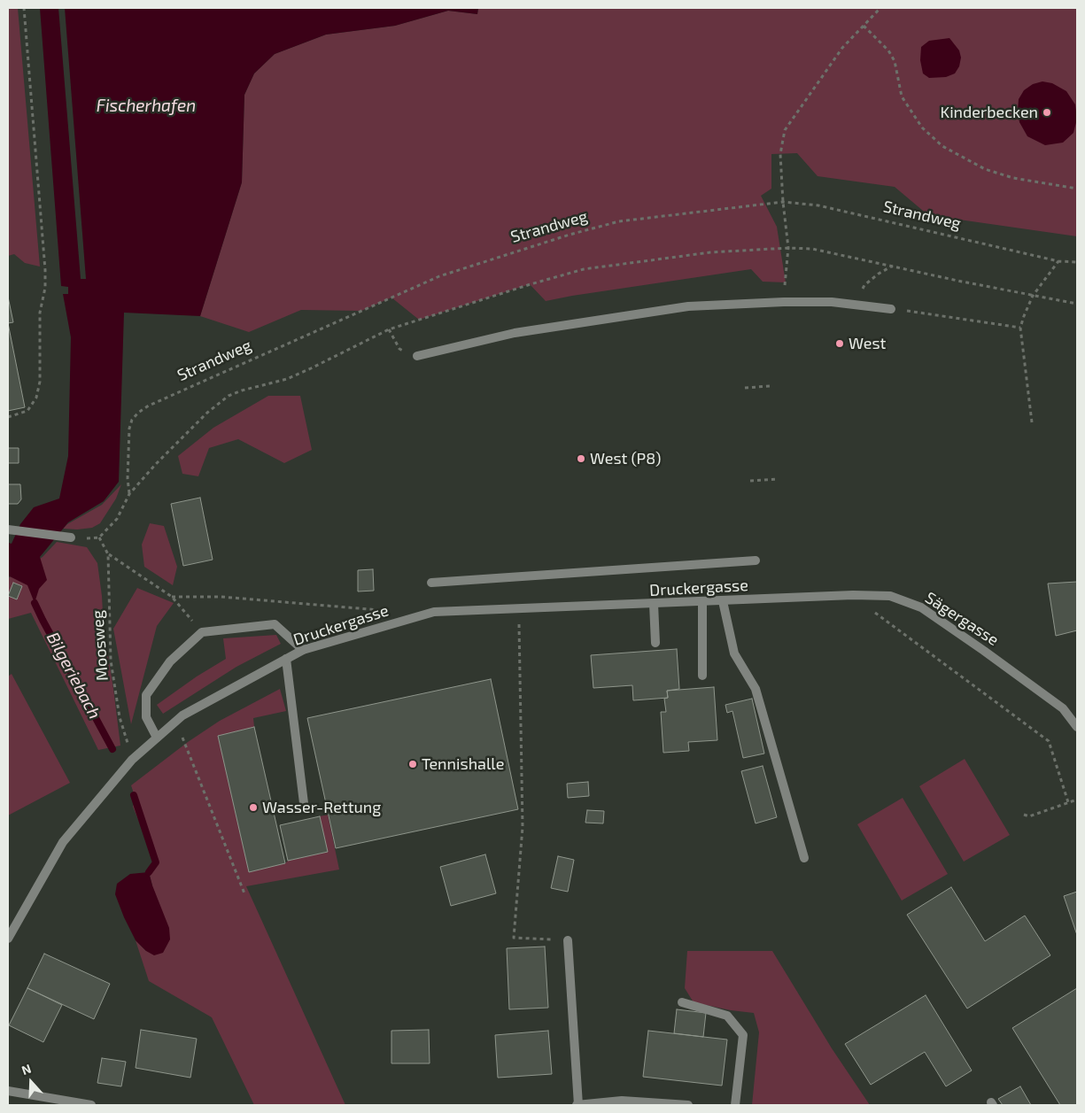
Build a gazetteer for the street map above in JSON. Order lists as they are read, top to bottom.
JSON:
{
  "streets": {
    "street": ["Druckergasse", "Sägergasse"],
    "path": ["Strandweg", "Moosweg"]
  },
  "crossings": [
    ["Druckergasse", "Sägergasse"],
    ["Druckergasse", "Moosweg"]
  ],
  "water": ["Fischerhafen", "Bilgeriebach"],
  "places": [
    "Kinderbecken",
    "West",
    "West (P8)",
    "Tennishalle",
    "Wasser-Rettung"
  ],
  "north": "top"
}
